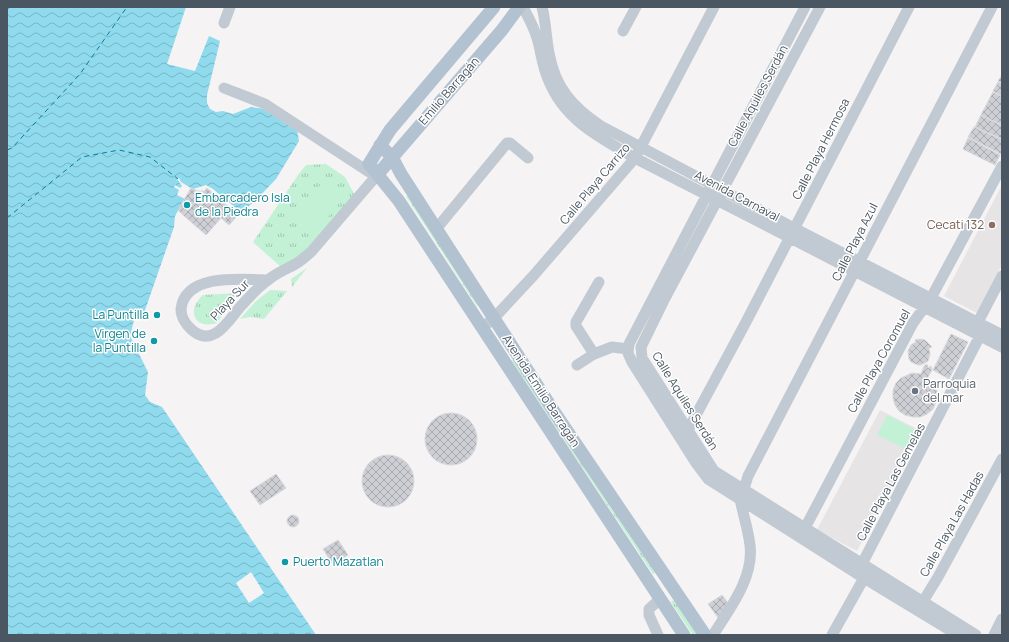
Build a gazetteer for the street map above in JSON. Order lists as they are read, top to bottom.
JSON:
{
  "streets": {
    "main road": ["Emilio Barragán", "Avenida Emilio Barragán"],
    "street": [
      "Calle Aquiles Serdán",
      "Calle Playa Hermosa",
      "Calle Playa Carrizo",
      "Avenida Carnaval",
      "Calle Playa Azul",
      "Playa Sur",
      "Calle Playa Coromuel",
      "Calle Playa Las Gemelas",
      "Calle Playa Las Hadas"
    ]
  },
  "crossings": [
    ["Emilio Barragán", "Avenida Emilio Barragán"],
    ["Calle Aquiles Serdán", "Calle Playa Hermosa"],
    ["Calle Aquiles Serdán", "Avenida Carnaval"],
    ["Calle Aquiles Serdán", "Calle Playa Azul"],
    ["Calle Aquiles Serdán", "Calle Playa Coromuel"],
    ["Calle Aquiles Serdán", "Calle Playa Las Gemelas"],
    ["Calle Aquiles Serdán", "Calle Playa Las Hadas"],
    ["Calle Playa Hermosa", "Avenida Carnaval"],
    ["Calle Playa Carrizo", "Avenida Carnaval"],
    ["Calle Playa Carrizo", "Avenida Emilio Barragán"],
    ["Avenida Carnaval", "Calle Playa Azul"],
    ["Avenida Carnaval", "Calle Playa Coromuel"],
    ["Avenida Carnaval", "Calle Playa Las Gemelas"]
  ],
  "places": [
    "Embarcadero Isla de la Piedra",
    "Cecati 132",
    "La Puntilla",
    "Virgen de la Puntilla",
    "Parroquia del mar",
    "Puerto Mazatlan"
  ]
}
